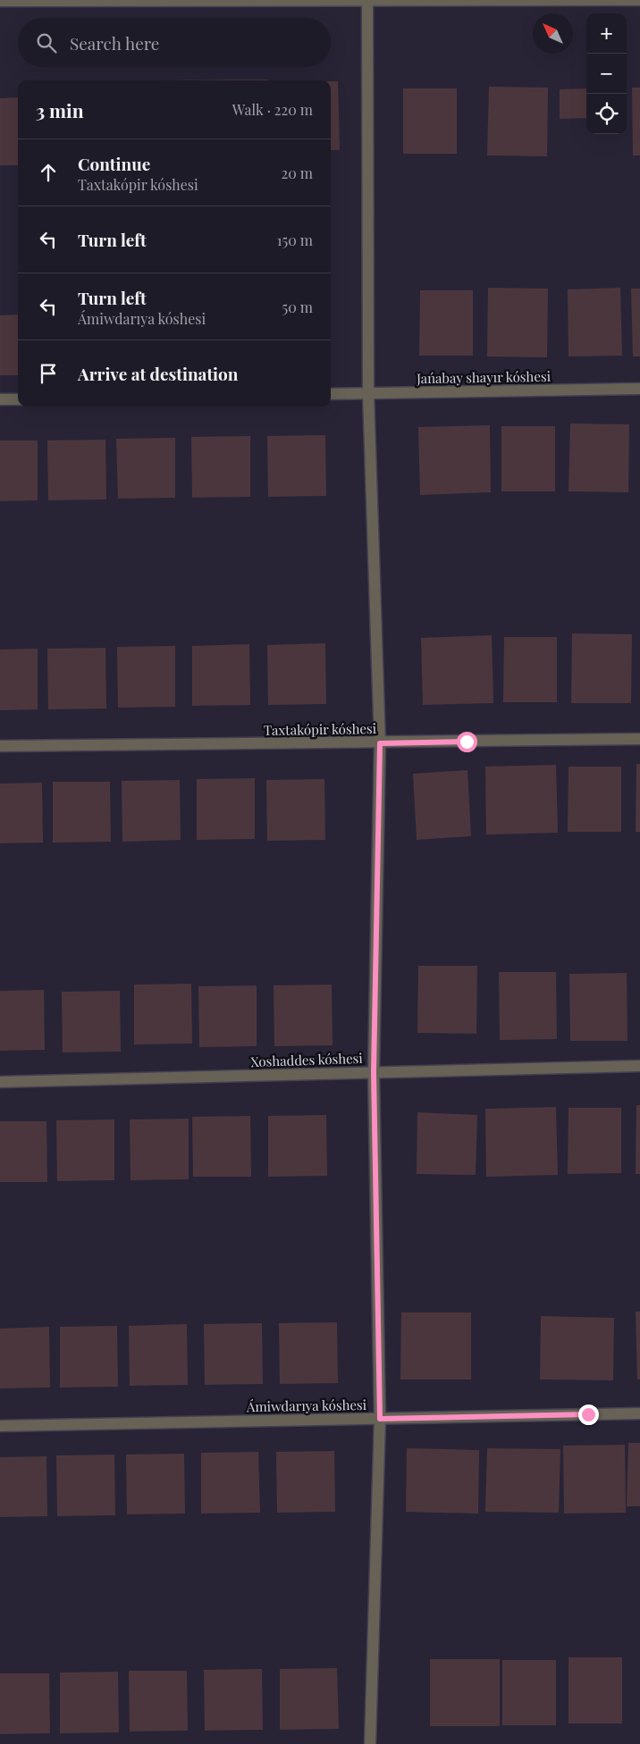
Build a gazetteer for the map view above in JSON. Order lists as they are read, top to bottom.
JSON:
{
  "streets": {
    "street": [
      "Jańabay shayır kóshesi",
      "Taxtakópir kóshesi",
      "Xoshaddes kóshesi",
      "Ámiwdarıya kóshesi"
    ]
  },
  "north": "top left",
  "page": {
    "map_buttons": ["+", "−"],
    "search": "Search here",
    "heading": ["3 min", "Walk · 220 m"],
    "list": [
      ["Continue", "Taxtakópir kóshesi", "20 m"],
      ["Turn left", "150 m"],
      ["Turn left", "Ámiwdarıya kóshesi", "50 m"],
      "Arrive at destination"
    ]
  }
}
